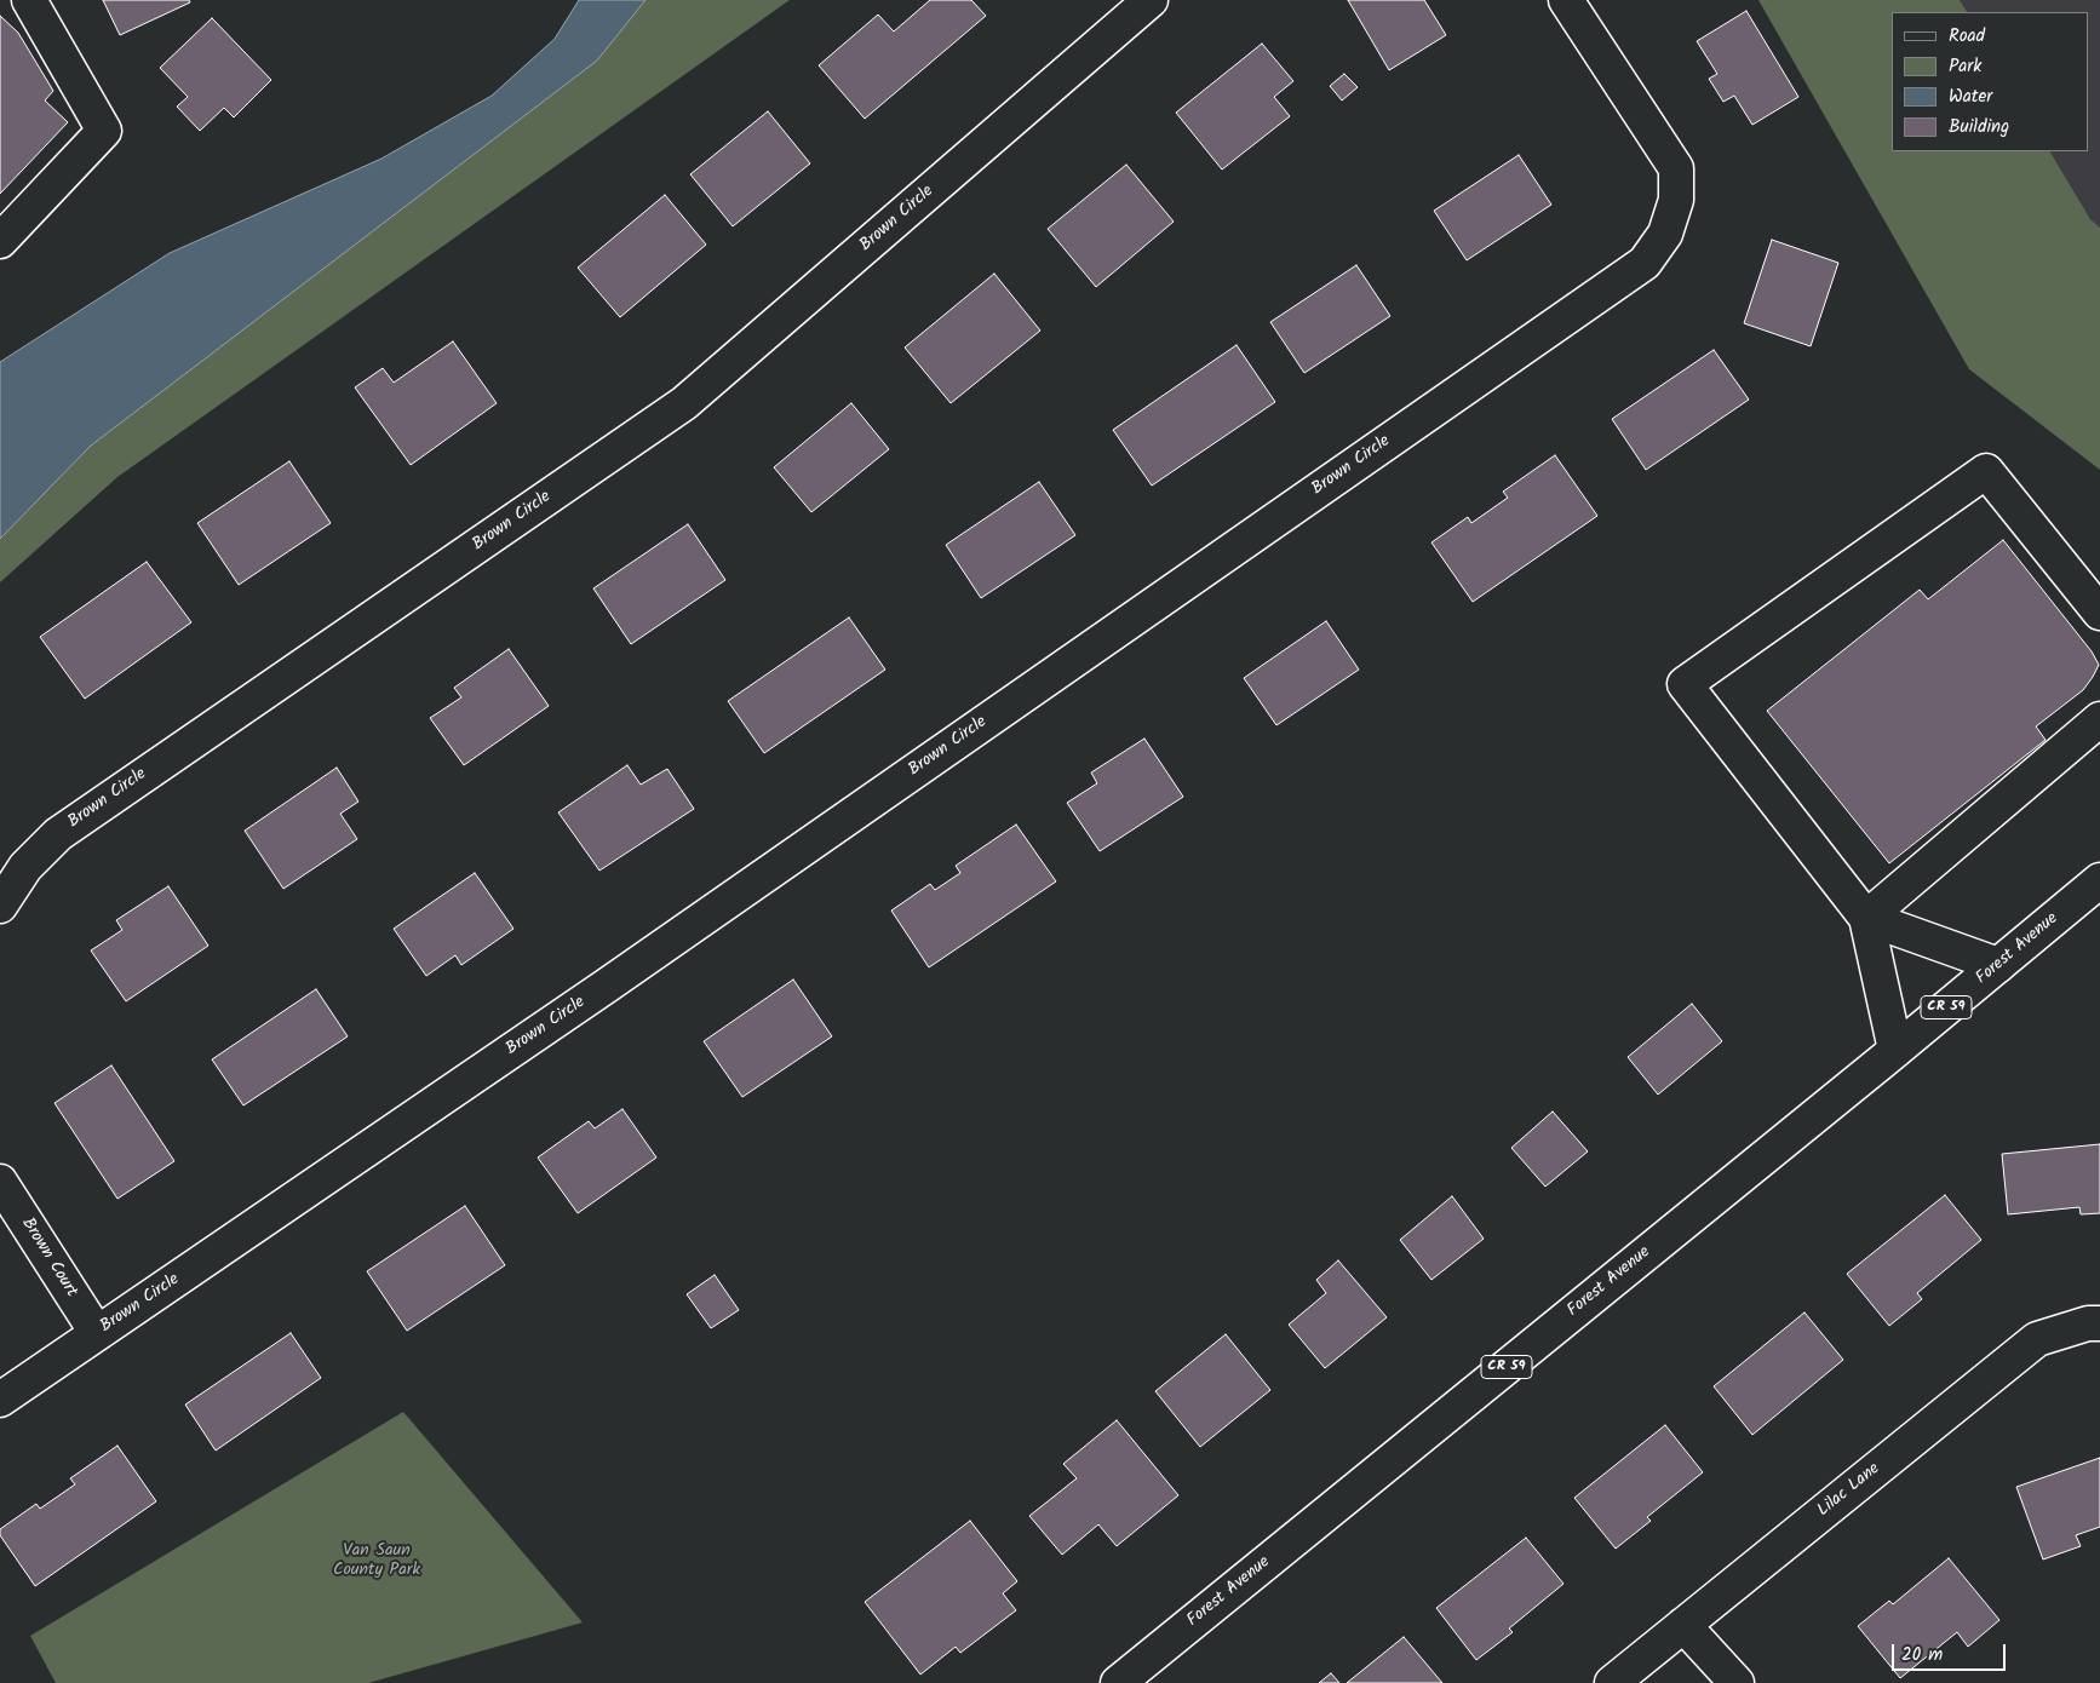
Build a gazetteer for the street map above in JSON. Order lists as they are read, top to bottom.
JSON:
{
  "streets": {
    "street": [
      "Brown Circle",
      "Forest Avenue",
      "CR 59",
      "Brown Court",
      "Lilac Lane"
    ]
  },
  "crossings": [
    ["Brown Circle", "Brown Court"]
  ],
  "parks": ["Van Saun County Park"],
  "legend": [
    "Road",
    "Park",
    "Water",
    "Building"
  ],
  "scale_bar": "20 m"
}
